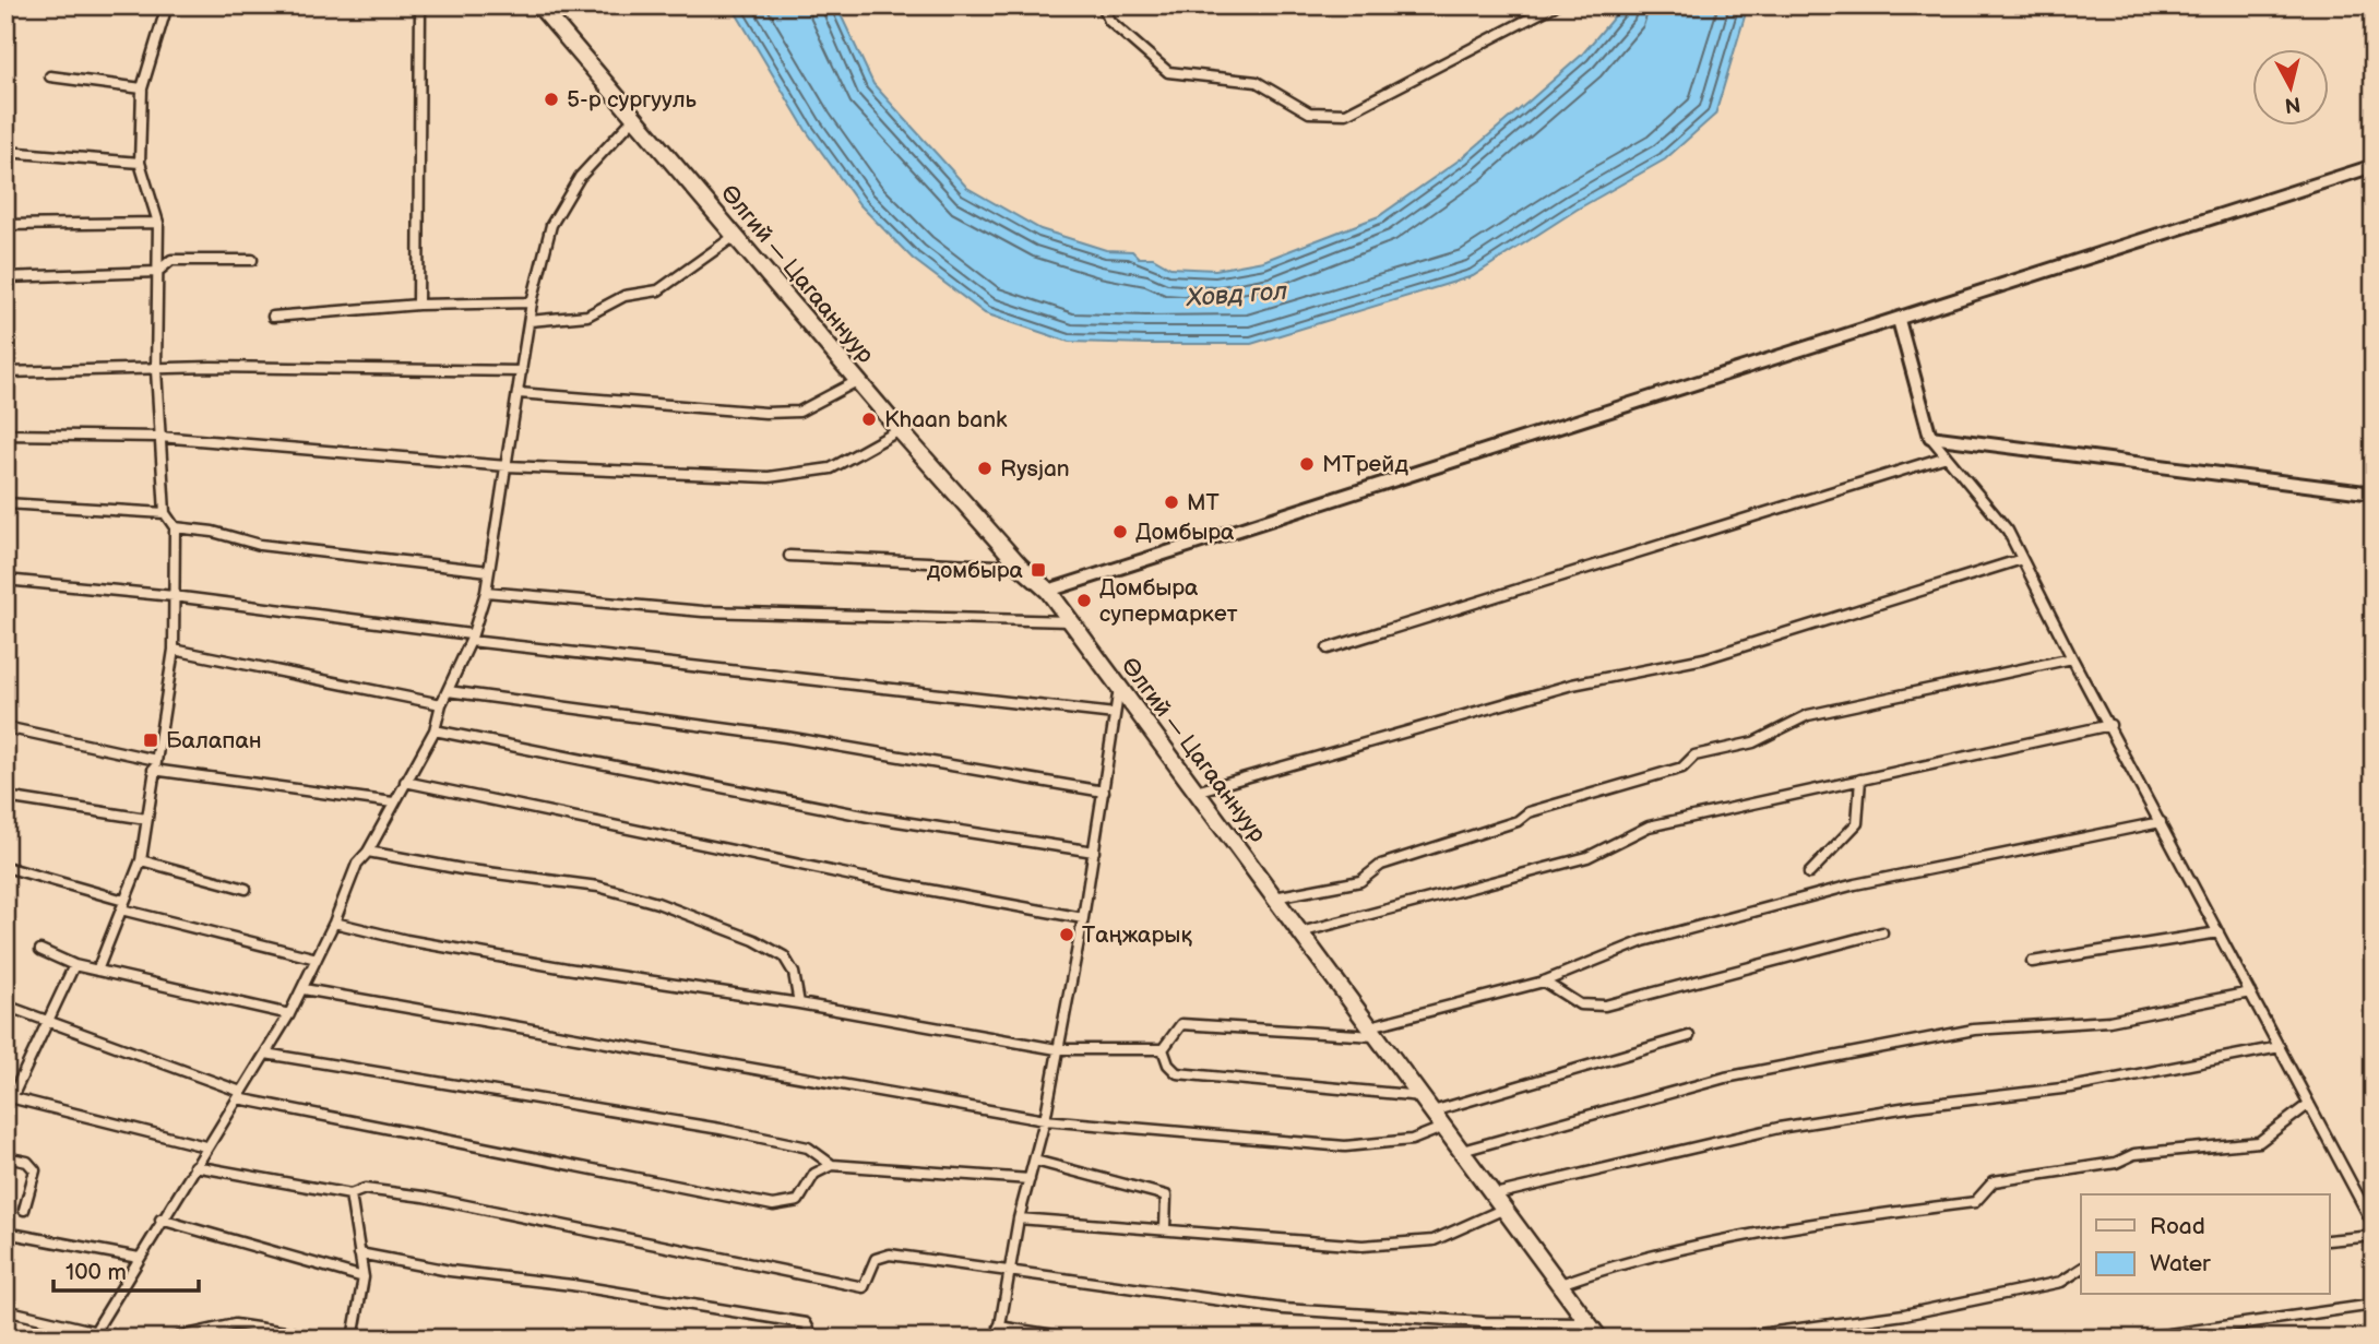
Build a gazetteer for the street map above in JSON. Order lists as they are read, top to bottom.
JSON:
{
  "streets": {
    "highway": ["Өлгий — Цагааннуур"]
  },
  "water": ["Ховд гол"],
  "places": {
    "other": [
      "5-р сургууль",
      "Khaan bank",
      "MTрейд",
      "Rysjan",
      "МТ",
      "Домбыра",
      "Домбыра супермаркет",
      "Таңжарық"
    ],
    "transit": ["домбыра", "Балапан"]
  },
  "legend": ["Road", "Water"],
  "scale_bar": "100 m",
  "north": "bottom"
}
